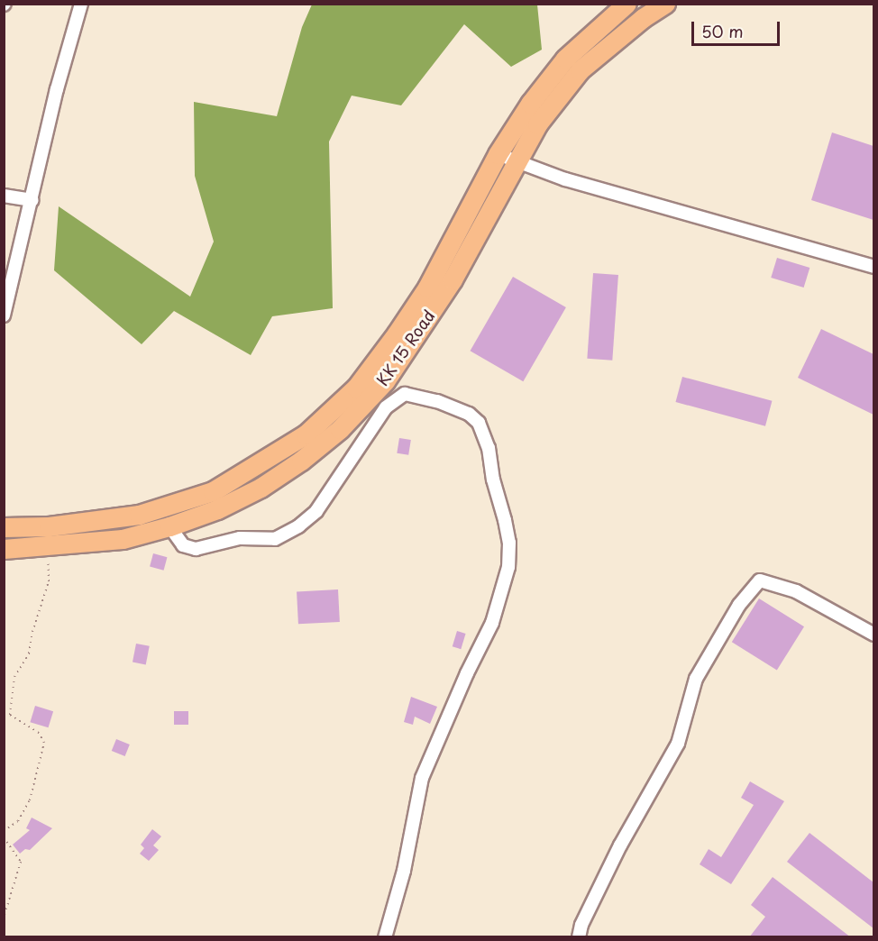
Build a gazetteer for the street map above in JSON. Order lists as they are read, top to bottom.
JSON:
{
  "streets": {
    "highway": ["KK 15 Road"]
  },
  "scale_bar": "50 m"
}
